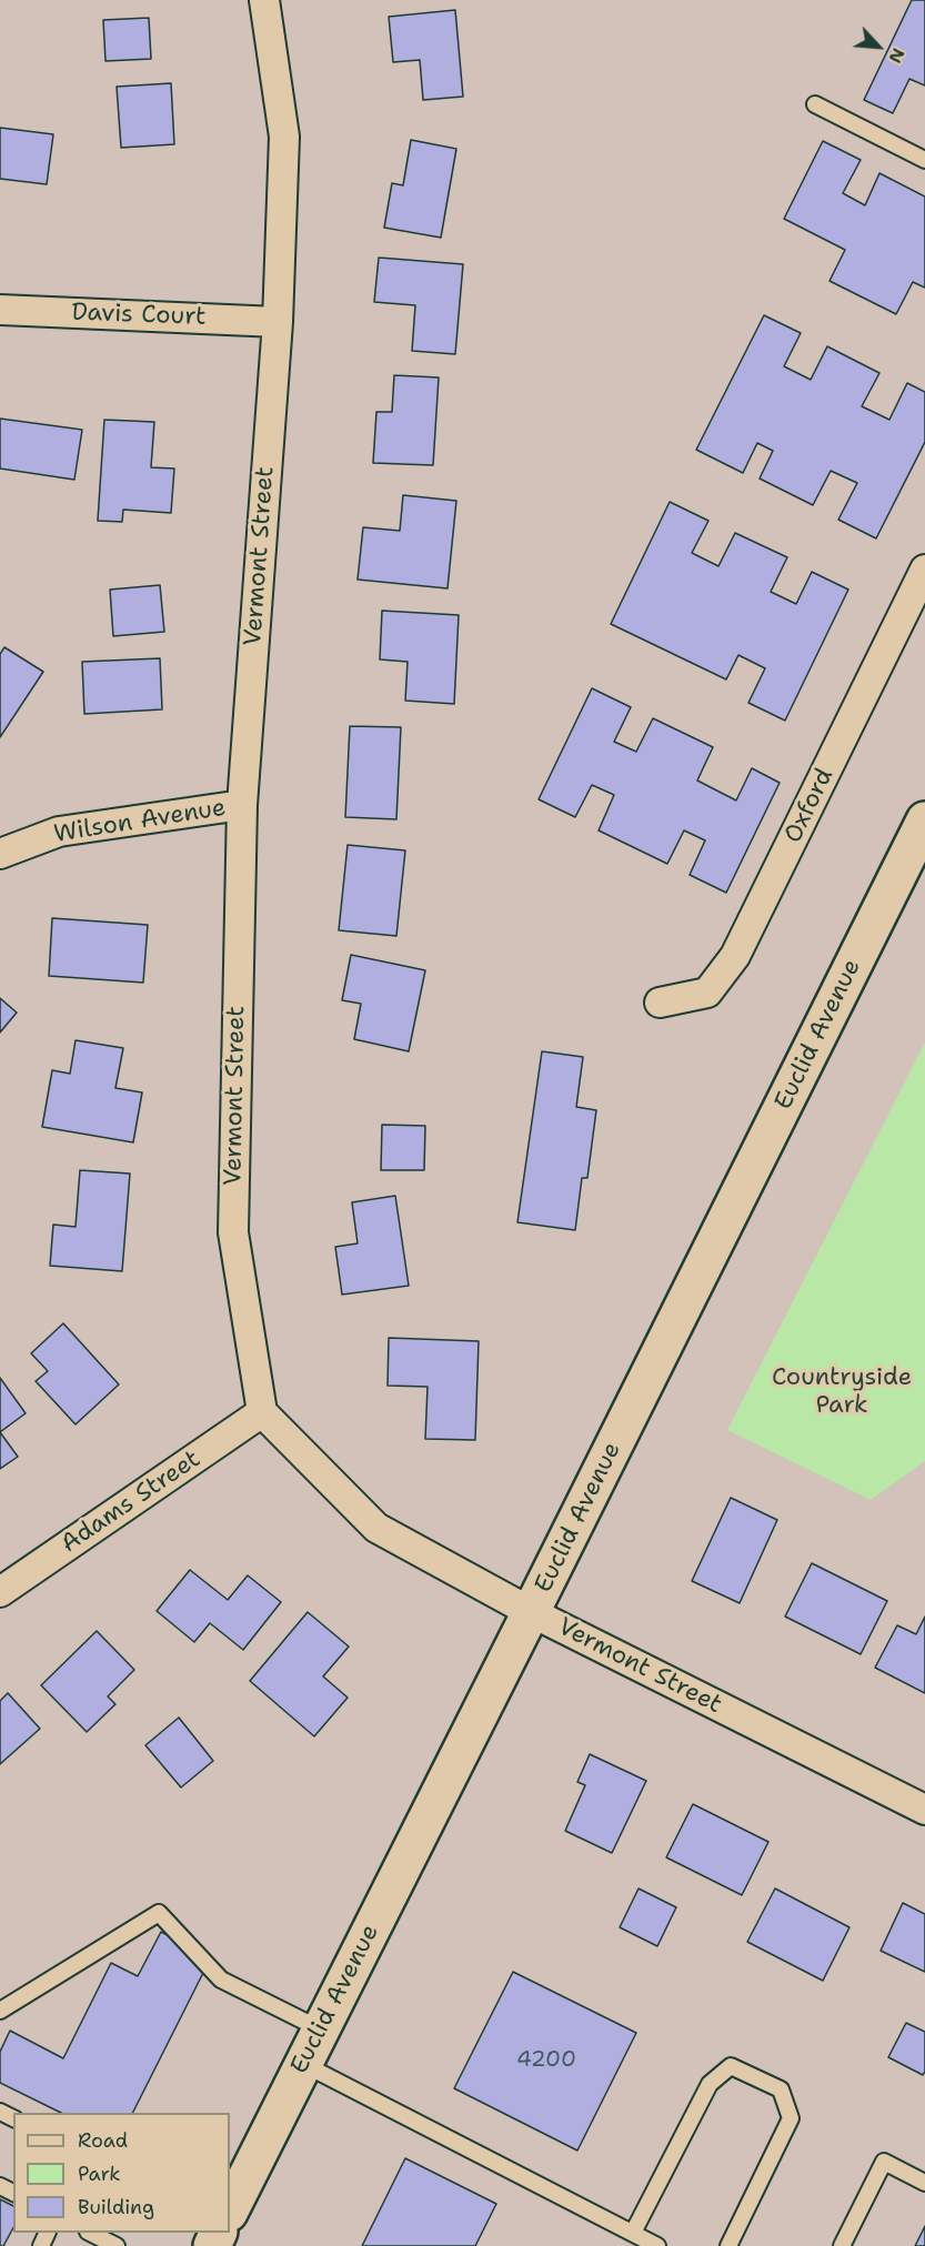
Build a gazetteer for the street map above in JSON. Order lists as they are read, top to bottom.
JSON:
{
  "streets": {
    "main road": ["Euclid Avenue"],
    "street": [
      "Davis Court",
      "Vermont Street",
      "Oxford",
      "Wilson Avenue",
      "Adams Street"
    ]
  },
  "crossings": [
    ["Davis Court", "Vermont Street"],
    ["Vermont Street", "Wilson Avenue"],
    ["Vermont Street", "Euclid Avenue"],
    ["Vermont Street", "Adams Street"]
  ],
  "parks": ["Countryside Park"],
  "house_numbers": ["4200"],
  "legend": ["Road", "Park", "Building"],
  "north": "bottom right"
}
